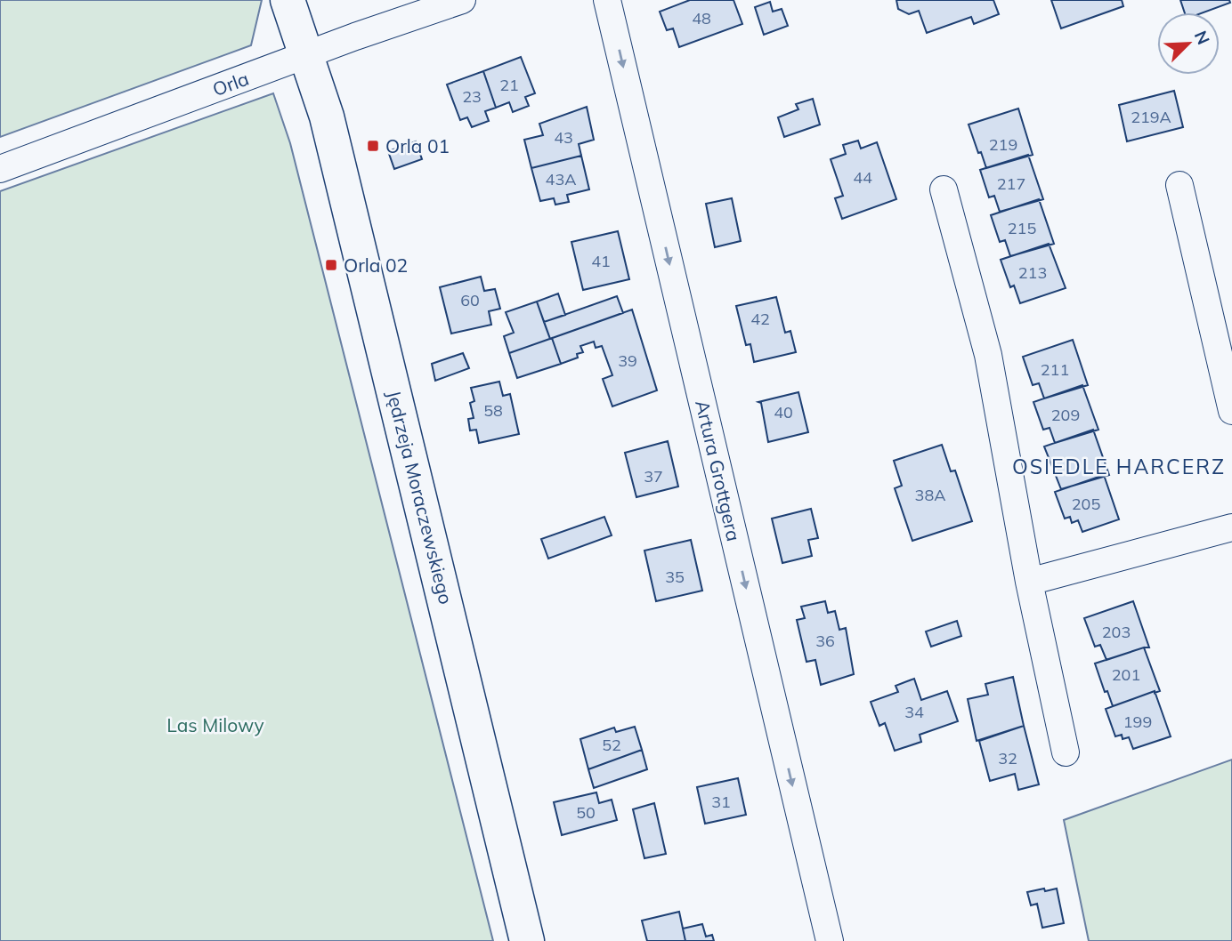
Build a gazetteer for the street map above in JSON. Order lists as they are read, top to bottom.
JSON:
{
  "streets": {
    "street": ["Orla", "Artura Grottgera", "Jędrzeja Moraczewskiego"]
  },
  "crossings": [
    ["Orla", "Jędrzeja Moraczewskiego"]
  ],
  "one_way": ["Artura Grottgera"],
  "districts": ["OSIEDLE HARCERZ"],
  "parks": ["Las Milowy"],
  "places": {
    "transit": ["Orla 01", "Orla 02"]
  },
  "house_numbers": [
    "48",
    "21",
    "23",
    "219A",
    "43",
    "219",
    "44",
    "43A",
    "217",
    "215",
    "41",
    "213",
    "60",
    "42",
    "39",
    "211",
    "58",
    "40",
    "209",
    "37",
    "38A",
    "205",
    "35",
    "203",
    "36",
    "201",
    "34",
    "199",
    "52",
    "32",
    "31",
    "50"
  ],
  "north": "top right"
}
